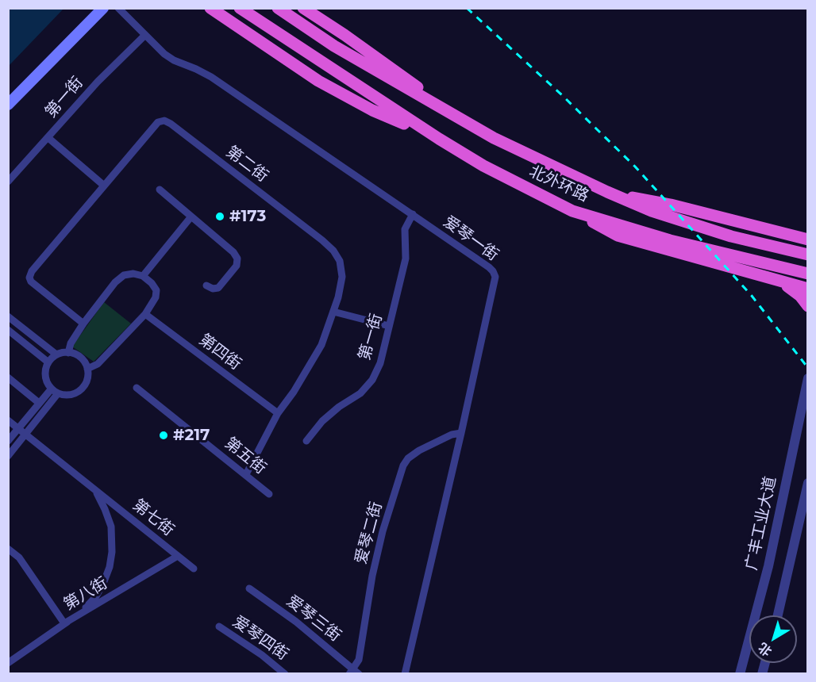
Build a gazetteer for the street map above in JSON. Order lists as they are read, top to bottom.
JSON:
{
  "streets": {
    "highway": ["北外环路"],
    "street": [
      "第一街",
      "第二街",
      "爱琴一街",
      "第四街",
      "第五街",
      "第七街",
      "广丰工业大道",
      "爱琴二街",
      "第八街",
      "爱琴三街",
      "爱琴四街"
    ]
  },
  "crossings": [
    ["第一街", "爱琴一街"],
    ["第二街", "第四街"],
    ["第二街", "第五街"],
    ["爱琴一街", "爱琴二街"],
    ["第七街", "第八街"],
    ["爱琴二街", "爱琴三街"]
  ],
  "places": ["#173", "#217"],
  "north": "bottom left"
}
